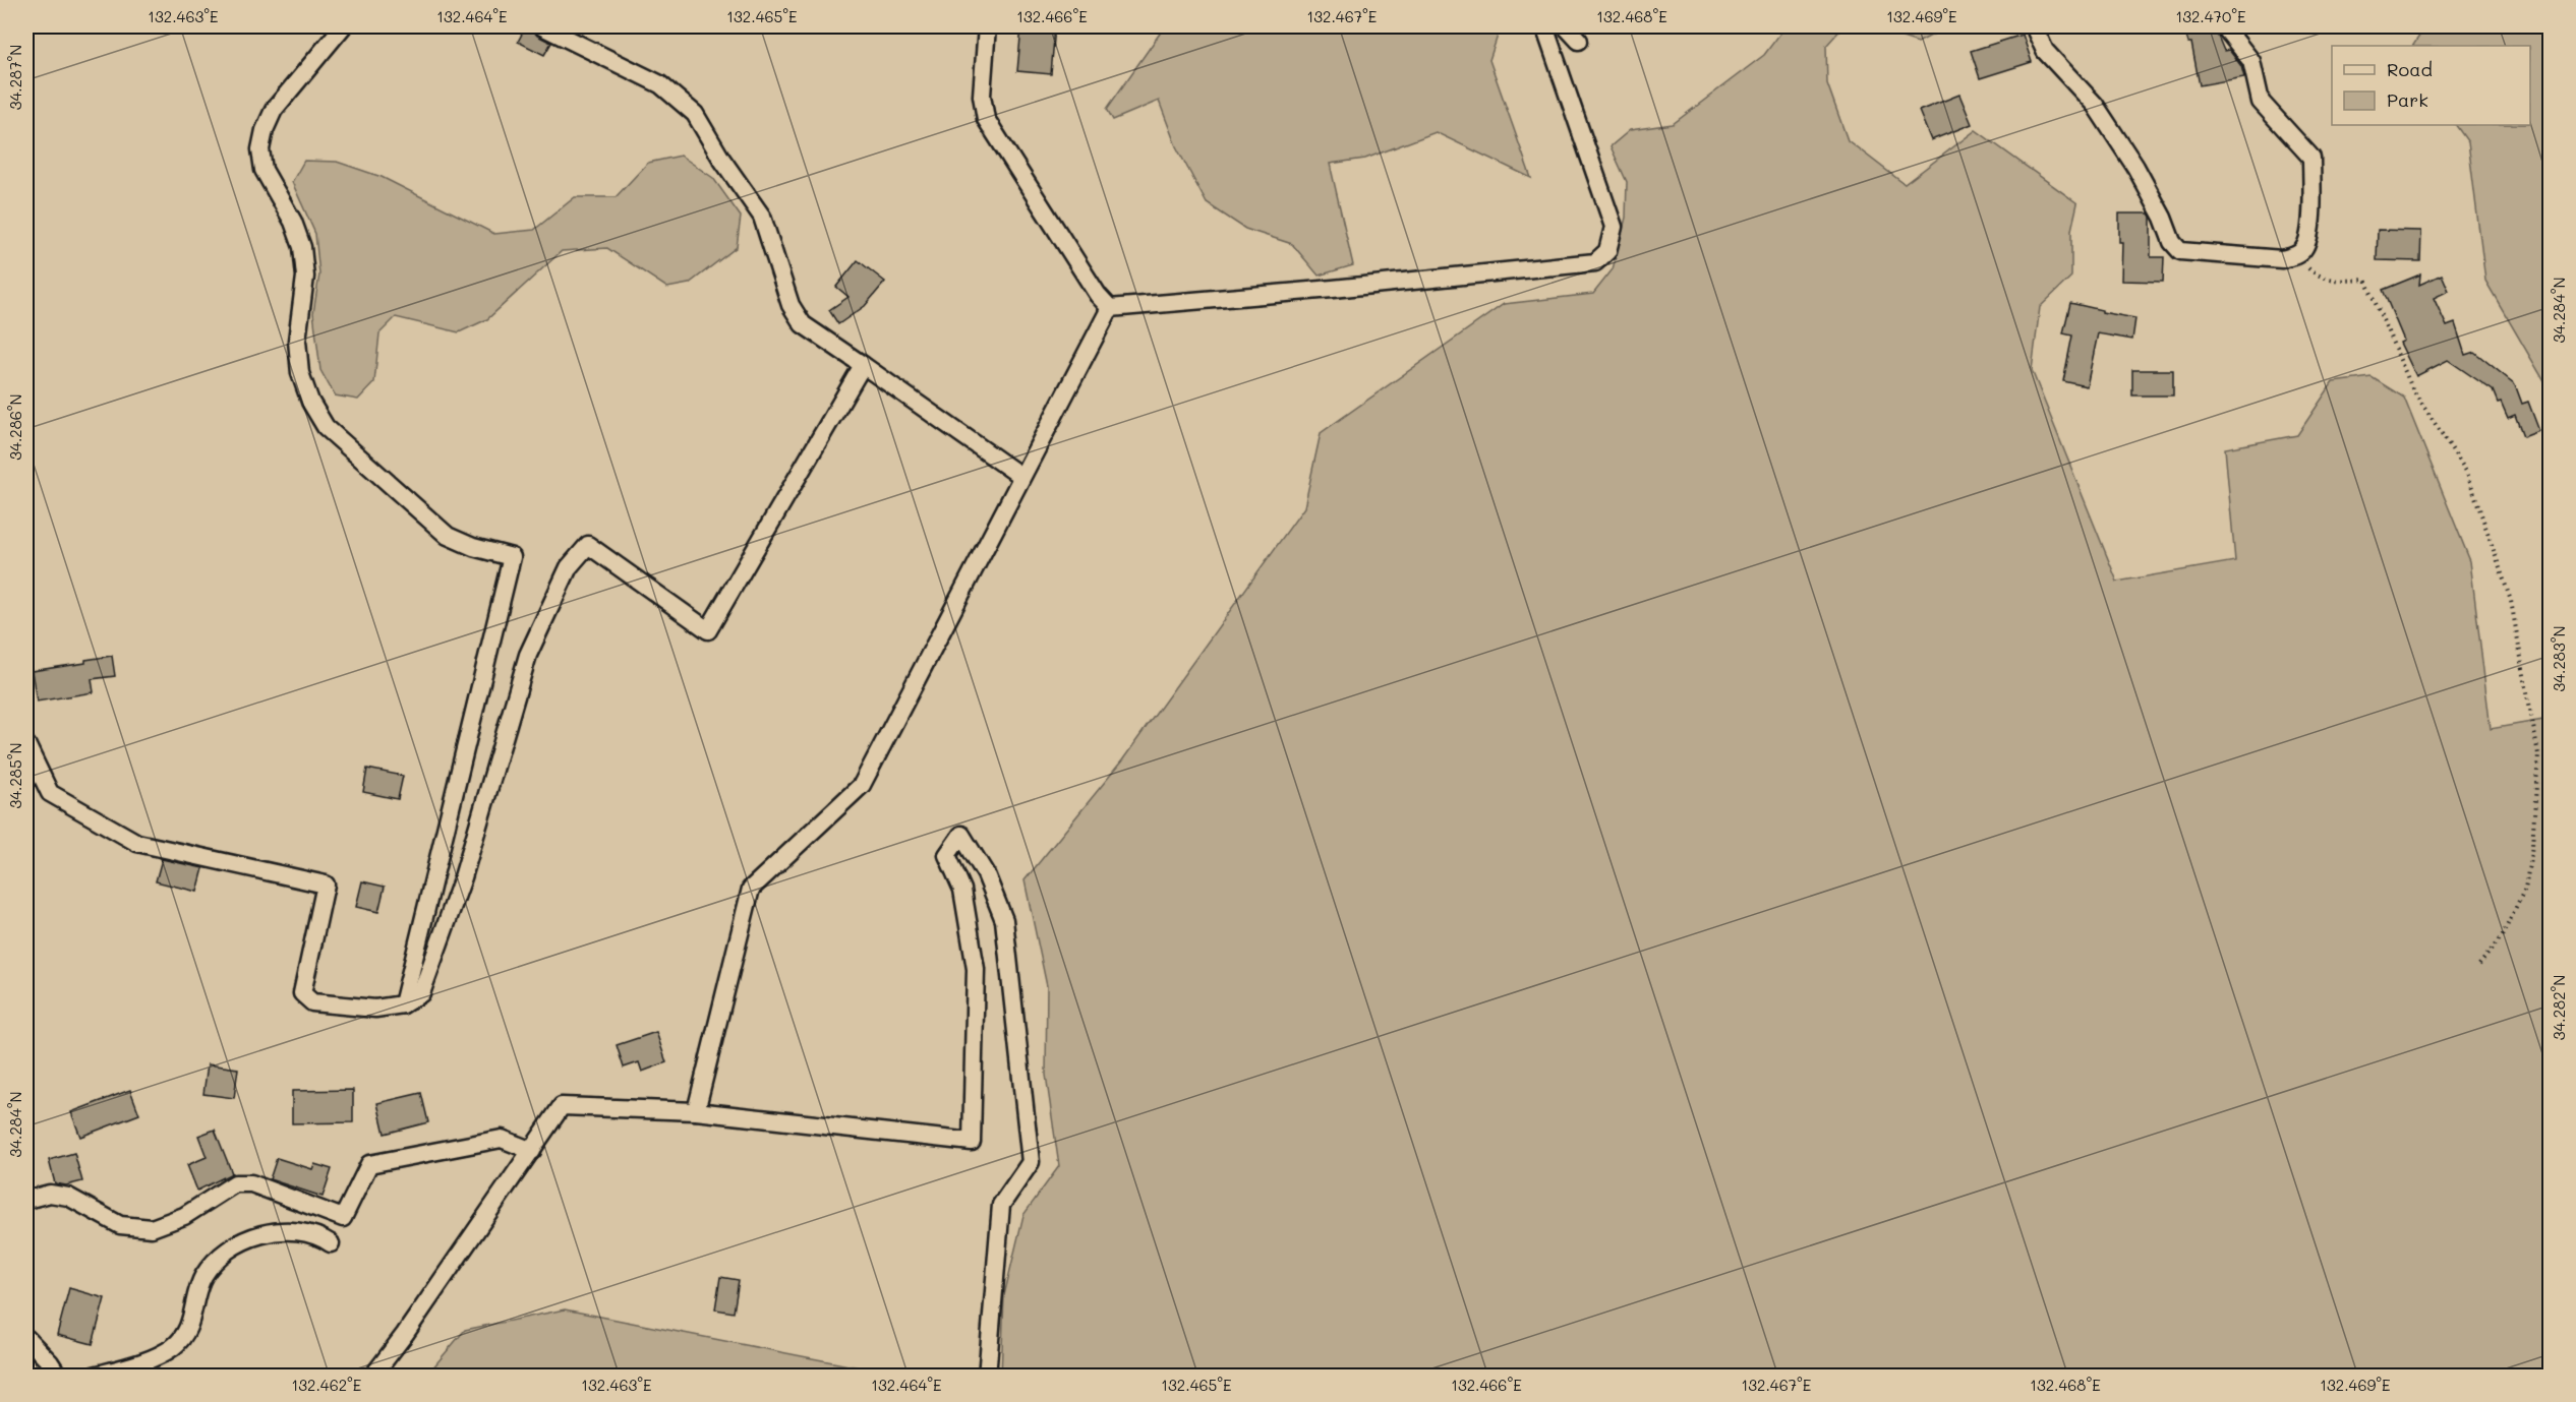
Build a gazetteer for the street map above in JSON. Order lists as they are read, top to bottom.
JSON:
{
  "legend": ["Road", "Park"],
  "coordinates": [
    "132.463°E",
    "132.464°E",
    "132.465°E",
    "132.466°E",
    "132.467°E",
    "132.468°E",
    "132.469°E",
    "132.470°E",
    "34.287°N",
    "34.284°N",
    "34.286°N",
    "34.283°N",
    "34.285°N",
    "34.282°N",
    "132.462°E"
  ]
}
